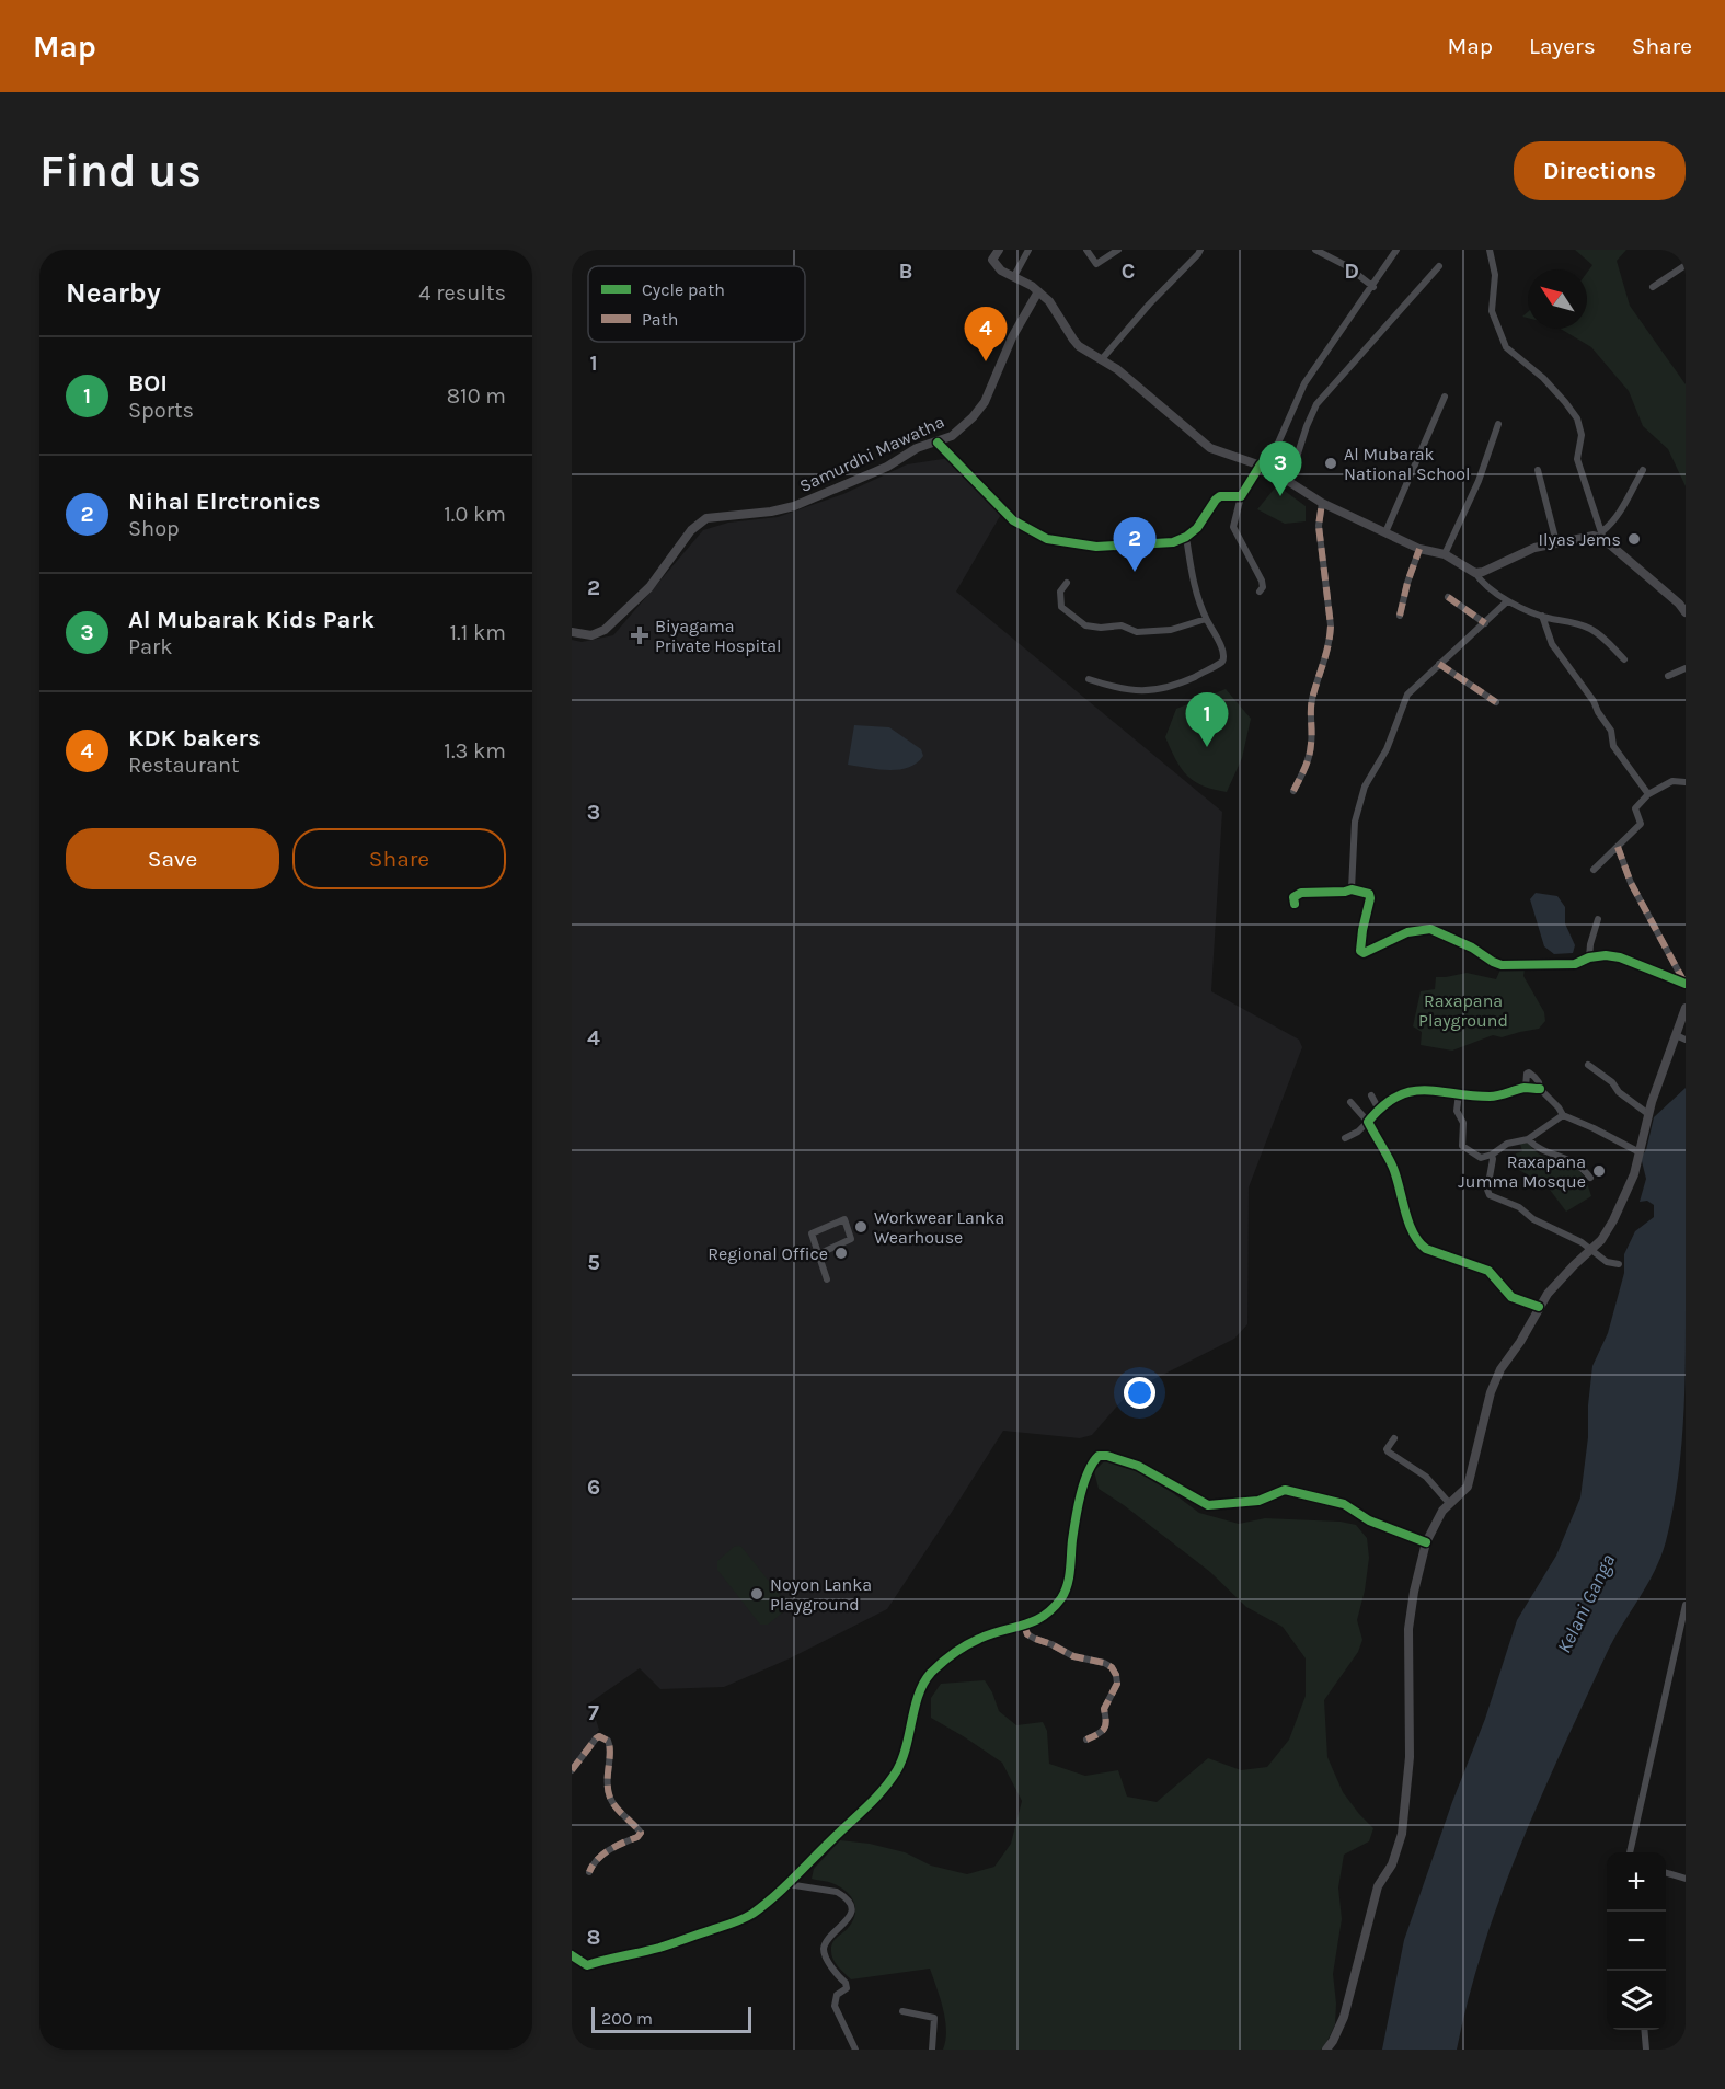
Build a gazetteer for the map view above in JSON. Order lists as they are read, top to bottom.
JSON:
{
  "streets": {
    "main road": ["Samurdhi Mawatha"]
  },
  "water": ["Kelani Ganga"],
  "parks": ["Raxapana Playground"],
  "places": {
    "other": [
      "Al Mubarak National School",
      "Ilyas Jems",
      "Raxapana Jumma Mosque",
      "Workwear Lanka Wearhouse",
      "Regional Office",
      "Noyon Lanka Playground"
    ],
    "health": ["Biyagama Private Hospital"]
  },
  "legend": ["Cycle path", "Path"],
  "scale_bar": "200 m",
  "north": "top left",
  "page": {
    "header": "Map",
    "nav": ["Map", "Layers", "Share"],
    "buttons": [
      "Directions",
      ["Save", "Share"]
    ],
    "title": "Find us",
    "heading": ["Nearby", "4 results"],
    "pins": [
      "4",
      "3",
      "2",
      "1"
    ],
    "list": [
      {
        "mark": "1",
        "name": "BOI",
        "note": "Sports",
        "value": "810 m"
      },
      {
        "mark": "2",
        "name": "Nihal Elrctronics",
        "note": "Shop",
        "value": "1.0 km"
      },
      {
        "mark": "3",
        "name": "Al Mubarak Kids Park",
        "note": "Park",
        "value": "1.1 km"
      },
      {
        "mark": "4",
        "name": "KDK bakers",
        "note": "Restaurant",
        "value": "1.3 km"
      }
    ],
    "map_buttons": ["+", "−"],
    "scale": "200 m"
  },
  "grid": {
    "columns": ["B", "C", "D"],
    "rows": [
      "1",
      "2",
      "3",
      "4",
      "5",
      "6",
      "7",
      "8"
    ]
  }
}
